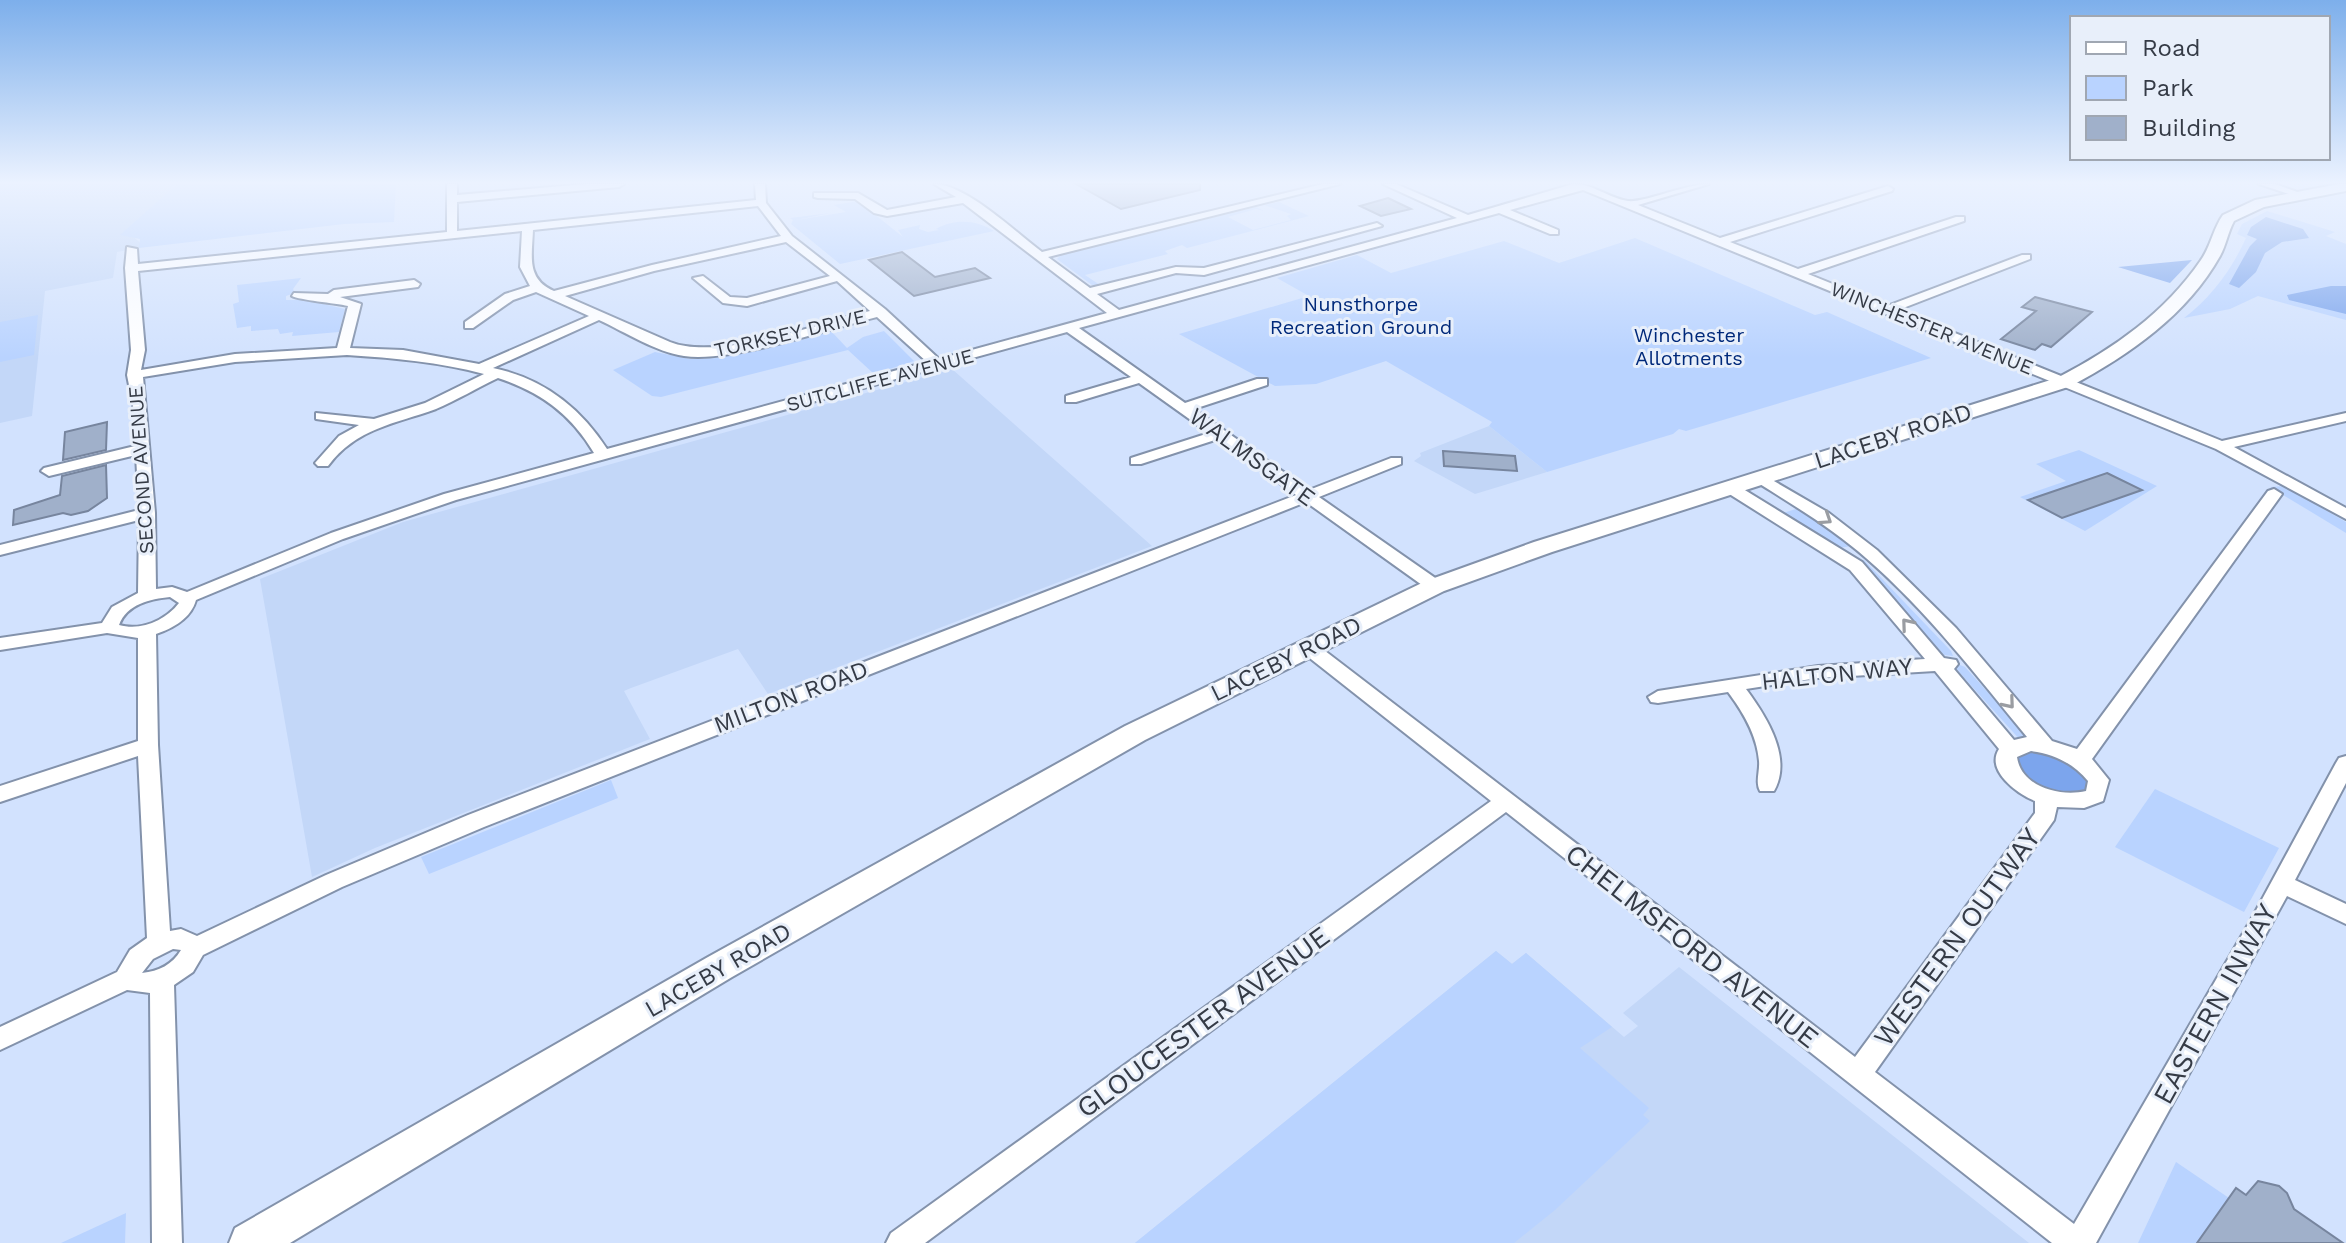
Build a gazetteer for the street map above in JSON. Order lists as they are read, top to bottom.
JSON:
{
  "streets": {
    "highway": ["LACEBY ROAD"],
    "street": [
      "WINCHESTER AVENUE",
      "TORKSEY DRIVE",
      "SUTCLIFFE AVENUE",
      "WALMSGATE",
      "SECOND AVENUE",
      "HALTON WAY",
      "MILTON ROAD",
      "WESTERN OUTWAY",
      "CHELMSFORD AVENUE",
      "EASTERN INWAY",
      "GLOUCESTER AVENUE"
    ]
  },
  "crossings": [
    ["WINCHESTER AVENUE", "LACEBY ROAD"],
    ["SUTCLIFFE AVENUE", "WALMSGATE"],
    ["LACEBY ROAD", "WALMSGATE"],
    ["LACEBY ROAD", "CHELMSFORD AVENUE"],
    ["WALMSGATE", "MILTON ROAD"],
    ["WESTERN OUTWAY", "CHELMSFORD AVENUE"],
    ["CHELMSFORD AVENUE", "EASTERN INWAY"],
    ["CHELMSFORD AVENUE", "GLOUCESTER AVENUE"]
  ],
  "parks": ["Nunsthorpe Recreation Ground", "Winchester Allotments"],
  "legend": ["Road", "Park", "Building"]
}
